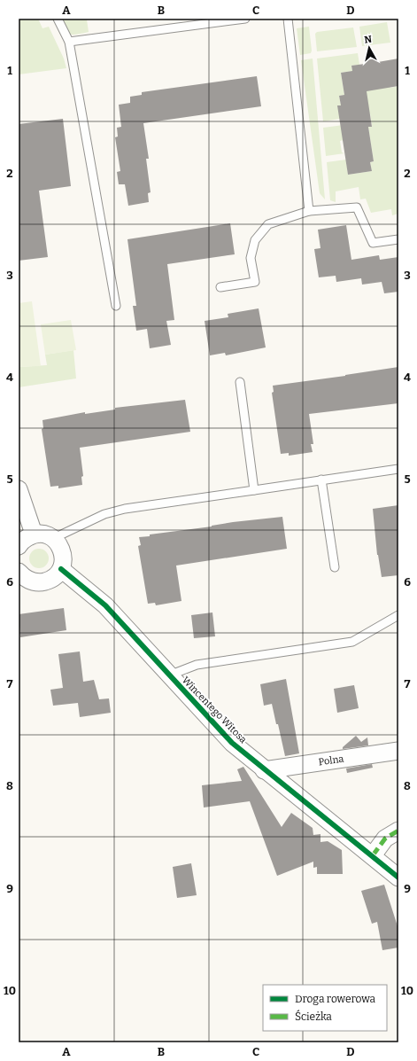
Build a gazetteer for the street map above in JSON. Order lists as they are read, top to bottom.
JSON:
{
  "streets": {
    "street": ["Wincentego Witosa", "Polna"]
  },
  "crossings": [
    ["Wincentego Witosa", "Polna"]
  ],
  "legend": ["Droga rowerowa", "Ścieżka"],
  "north": "top",
  "grid": {
    "columns": [
      "A",
      "B",
      "C",
      "D"
    ],
    "rows": [
      "1",
      "2",
      "3",
      "4",
      "5",
      "6",
      "7",
      "8",
      "9",
      "10"
    ]
  }
}
